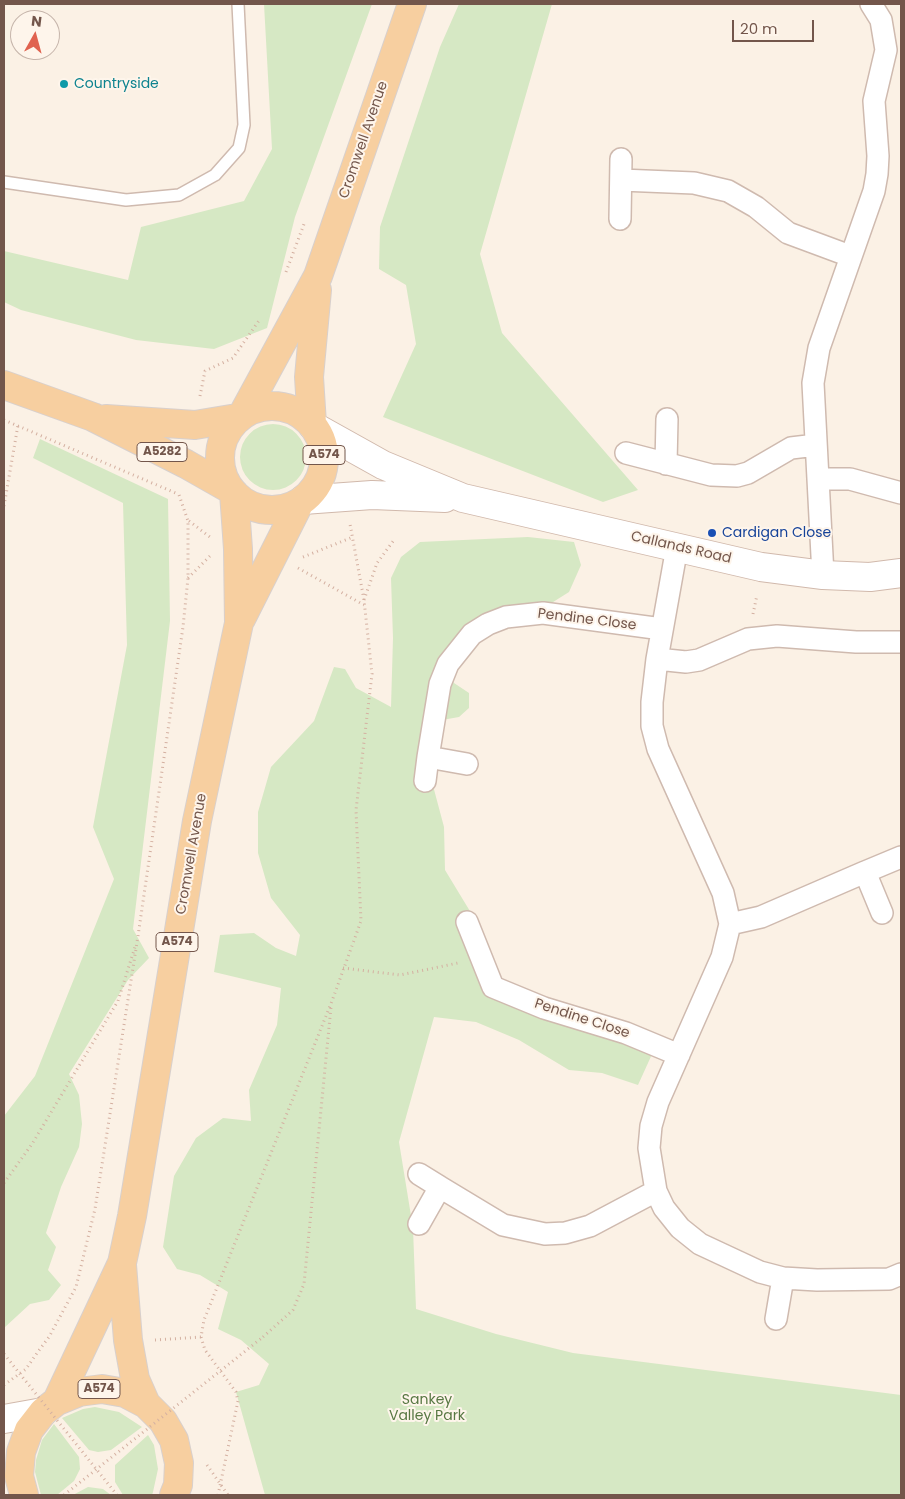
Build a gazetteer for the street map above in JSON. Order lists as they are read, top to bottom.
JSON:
{
  "streets": {
    "main road": ["Cromwell Avenue", "A5282", "A574"],
    "street": ["Callands Road", "Pendine Close"]
  },
  "crossings": [
    ["Cromwell Avenue", "A5282"],
    ["Cromwell Avenue", "A574"],
    ["Cromwell Avenue", "Callands Road"],
    ["A5282", "A574"],
    ["A5282", "Callands Road"],
    ["A574", "Callands Road"]
  ],
  "parks": ["Sankey Valley Park"],
  "places": ["Countryside", "Cardigan Close"],
  "scale_bar": "20 m",
  "north": "top"
}
